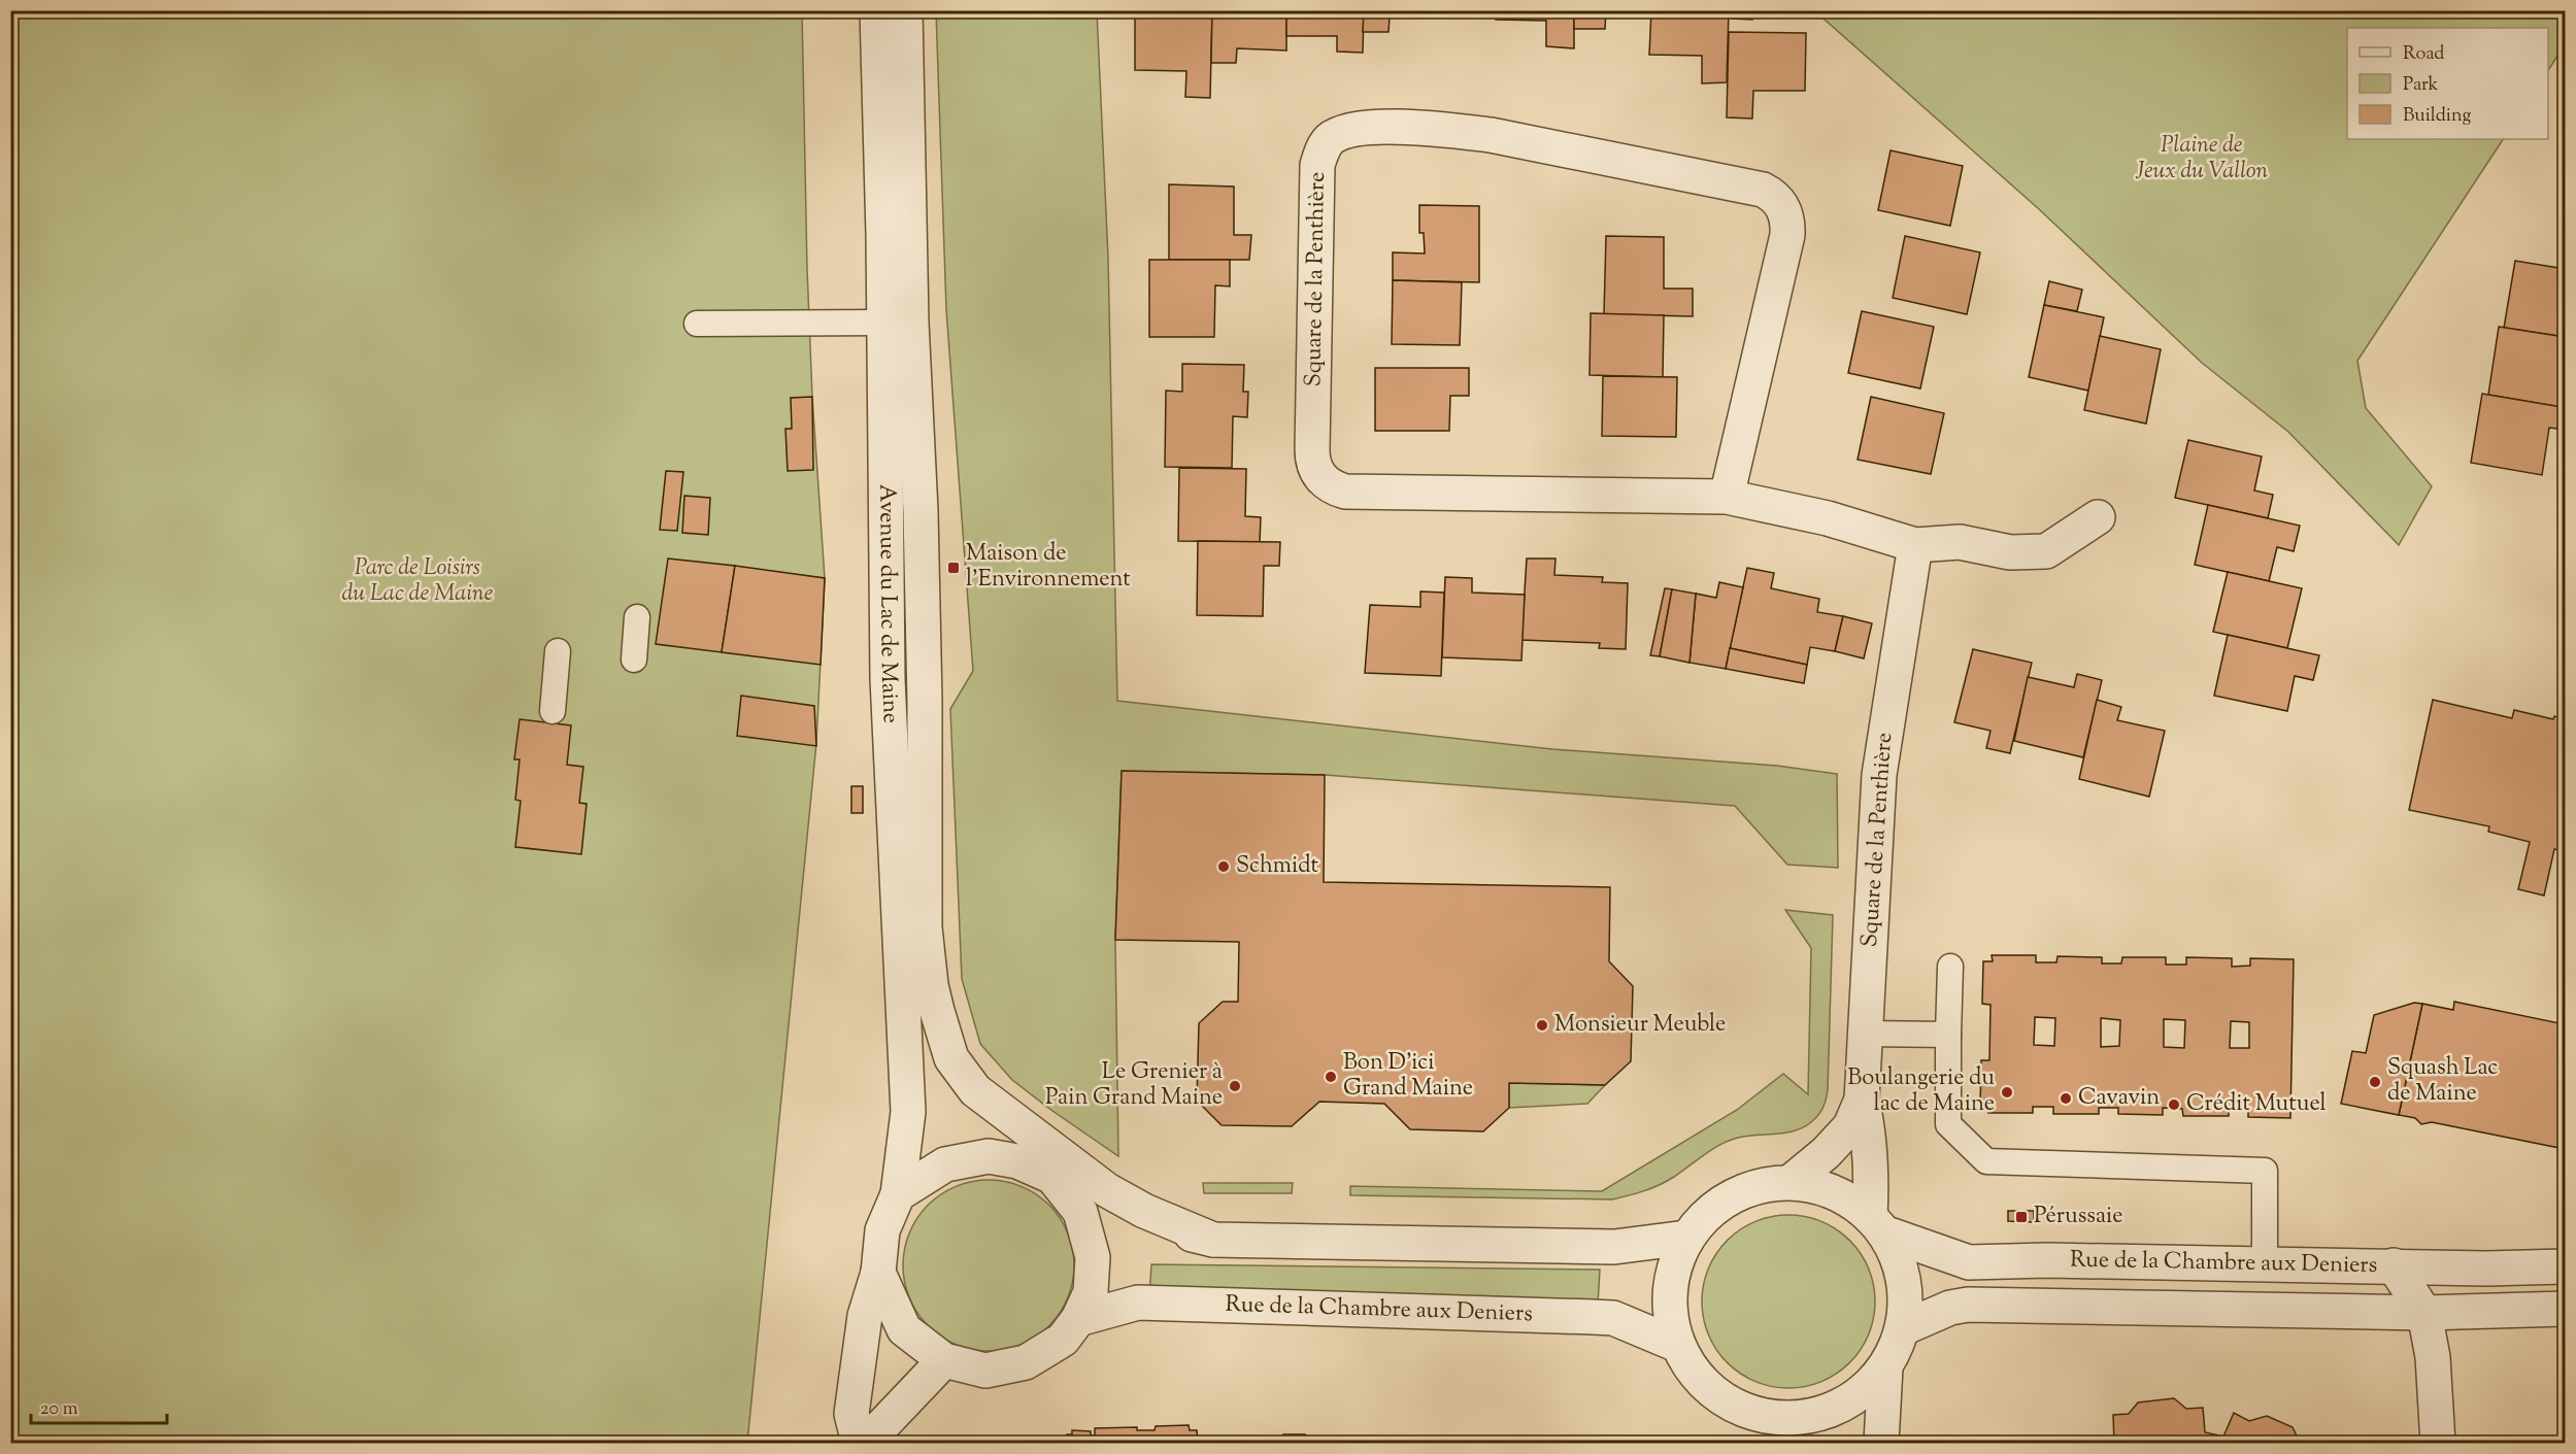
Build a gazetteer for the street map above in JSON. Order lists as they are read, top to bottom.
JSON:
{
  "streets": {
    "street": ["Square de la Penthière", "Avenue du Lac de Maine", "Rue de la Chambre aux Deniers"]
  },
  "crossings": [
    ["Square de la Penthière", "Rue de la Chambre aux Deniers"],
    ["Avenue du Lac de Maine", "Rue de la Chambre aux Deniers"]
  ],
  "parks": ["Plaine de Jeux du Vallon", "Parc de Loisirs du Lac de Maine"],
  "places": {
    "transit": ["Maison de l'Environnement", "Pérussaie"],
    "other": [
      "Schmidt",
      "Monsieur Meuble",
      "Bon D'ici Grand Maine",
      "Squash Lac de Maine",
      "Le Grenier à Pain Grand Maine",
      "Boulangerie du lac de Maine",
      "Cavavin",
      "Crédit Mutuel"
    ]
  },
  "legend": ["Road", "Park", "Building"],
  "scale_bar": "20 m"
}
